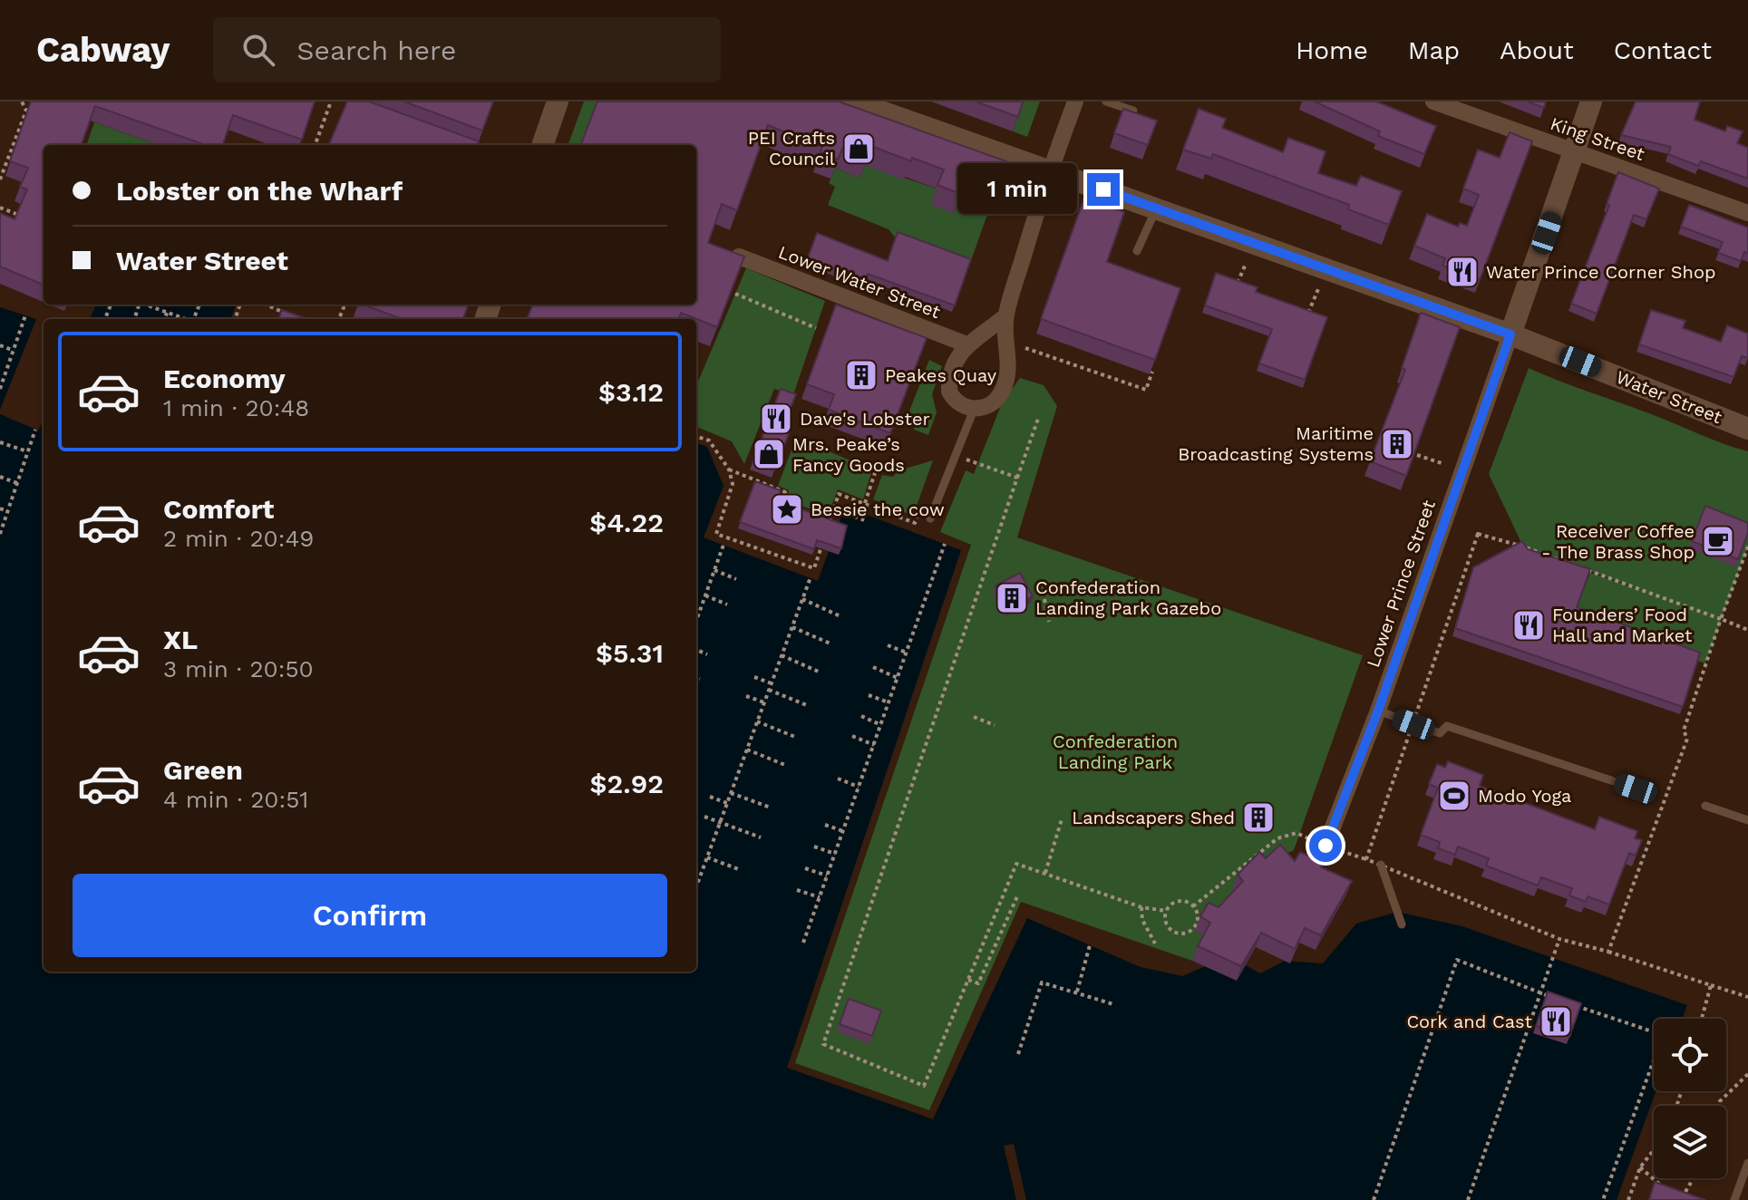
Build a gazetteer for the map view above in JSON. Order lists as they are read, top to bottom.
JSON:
{
  "streets": {
    "street": [
      "King Street",
      "Lower Water Street",
      "Water Street",
      "Lower Prince Street"
    ]
  },
  "crossings": [
    ["Water Street", "Lower Prince Street"]
  ],
  "parks": ["Confederation Landing Park"],
  "places": {
    "shop": ["PEI Crafts Council", "Mrs. Peake’s Fancy Goods"],
    "restaurant": [
      "Water Prince Corner Shop",
      "Dave's Lobster",
      "Founders’ Food Hall and Market",
      "Cork and Cast"
    ],
    "building": [
      "Peakes Quay",
      "Maritime Broadcasting Systems",
      "Confederation Landing Park Gazebo",
      "Landscapers Shed"
    ],
    "place": ["Bessie the cow"],
    "cafe": ["Receiver Coffee - The Brass Shop"],
    "sports": ["Modo Yoga"]
  },
  "page": {
    "header": "Cabway",
    "search": "Search here",
    "nav": [
      "Home",
      "Map",
      "About",
      "Contact"
    ],
    "banner": ["Lobster on the Wharf", "Water Street"],
    "bubble": "1 min",
    "list": [
      {
        "name": "Economy",
        "note": "1 min · 20:48",
        "value": "$3.12"
      },
      {
        "name": "Comfort",
        "note": "2 min · 20:49",
        "value": "$4.22"
      },
      {
        "name": "XL",
        "note": "3 min · 20:50",
        "value": "$5.31"
      },
      {
        "name": "Green",
        "note": "4 min · 20:51",
        "value": "$2.92"
      }
    ],
    "buttons": "Confirm"
  }
}
